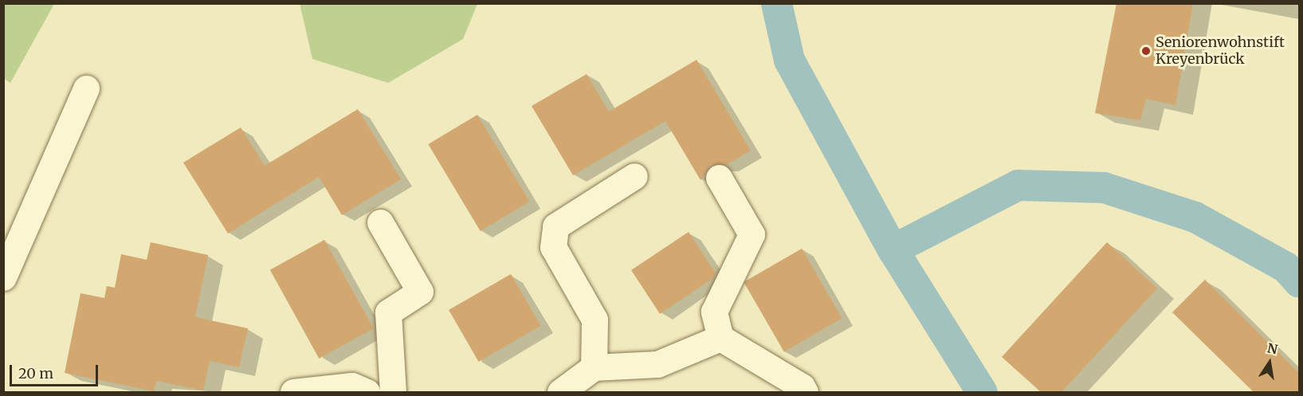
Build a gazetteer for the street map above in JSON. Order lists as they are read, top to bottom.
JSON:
{
  "places": ["Seniorenwohnstift Kreyenbrück"],
  "scale_bar": "20 m",
  "north": "top"
}
